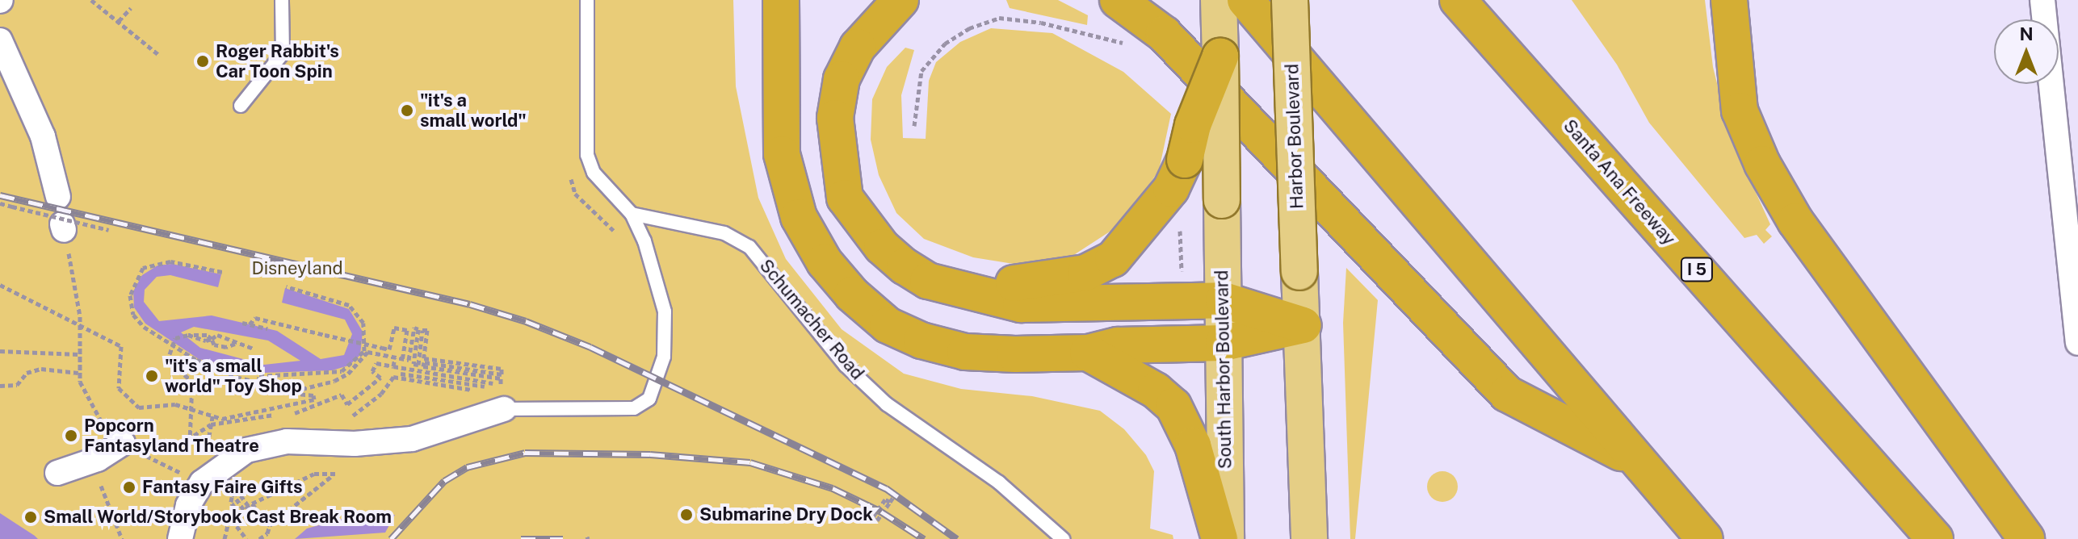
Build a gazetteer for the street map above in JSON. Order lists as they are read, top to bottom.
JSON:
{
  "streets": {
    "highway": ["Santa Ana Freeway", "I 5"],
    "main road": ["Harbor Boulevard", "South Harbor Boulevard"],
    "lane": ["Schumacher Road"]
  },
  "parks": ["Disneyland"],
  "places": [
    "Roger Rabbit's Car Toon Spin",
    "\"it's a small world\"",
    "\"it's a small world\" Toy Shop",
    "Popcorn Fantasyland Theatre",
    "Fantasy Faire Gifts",
    "Submarine Dry Dock",
    "Small World/Storybook Cast Break Room"
  ],
  "north": "top"
}
